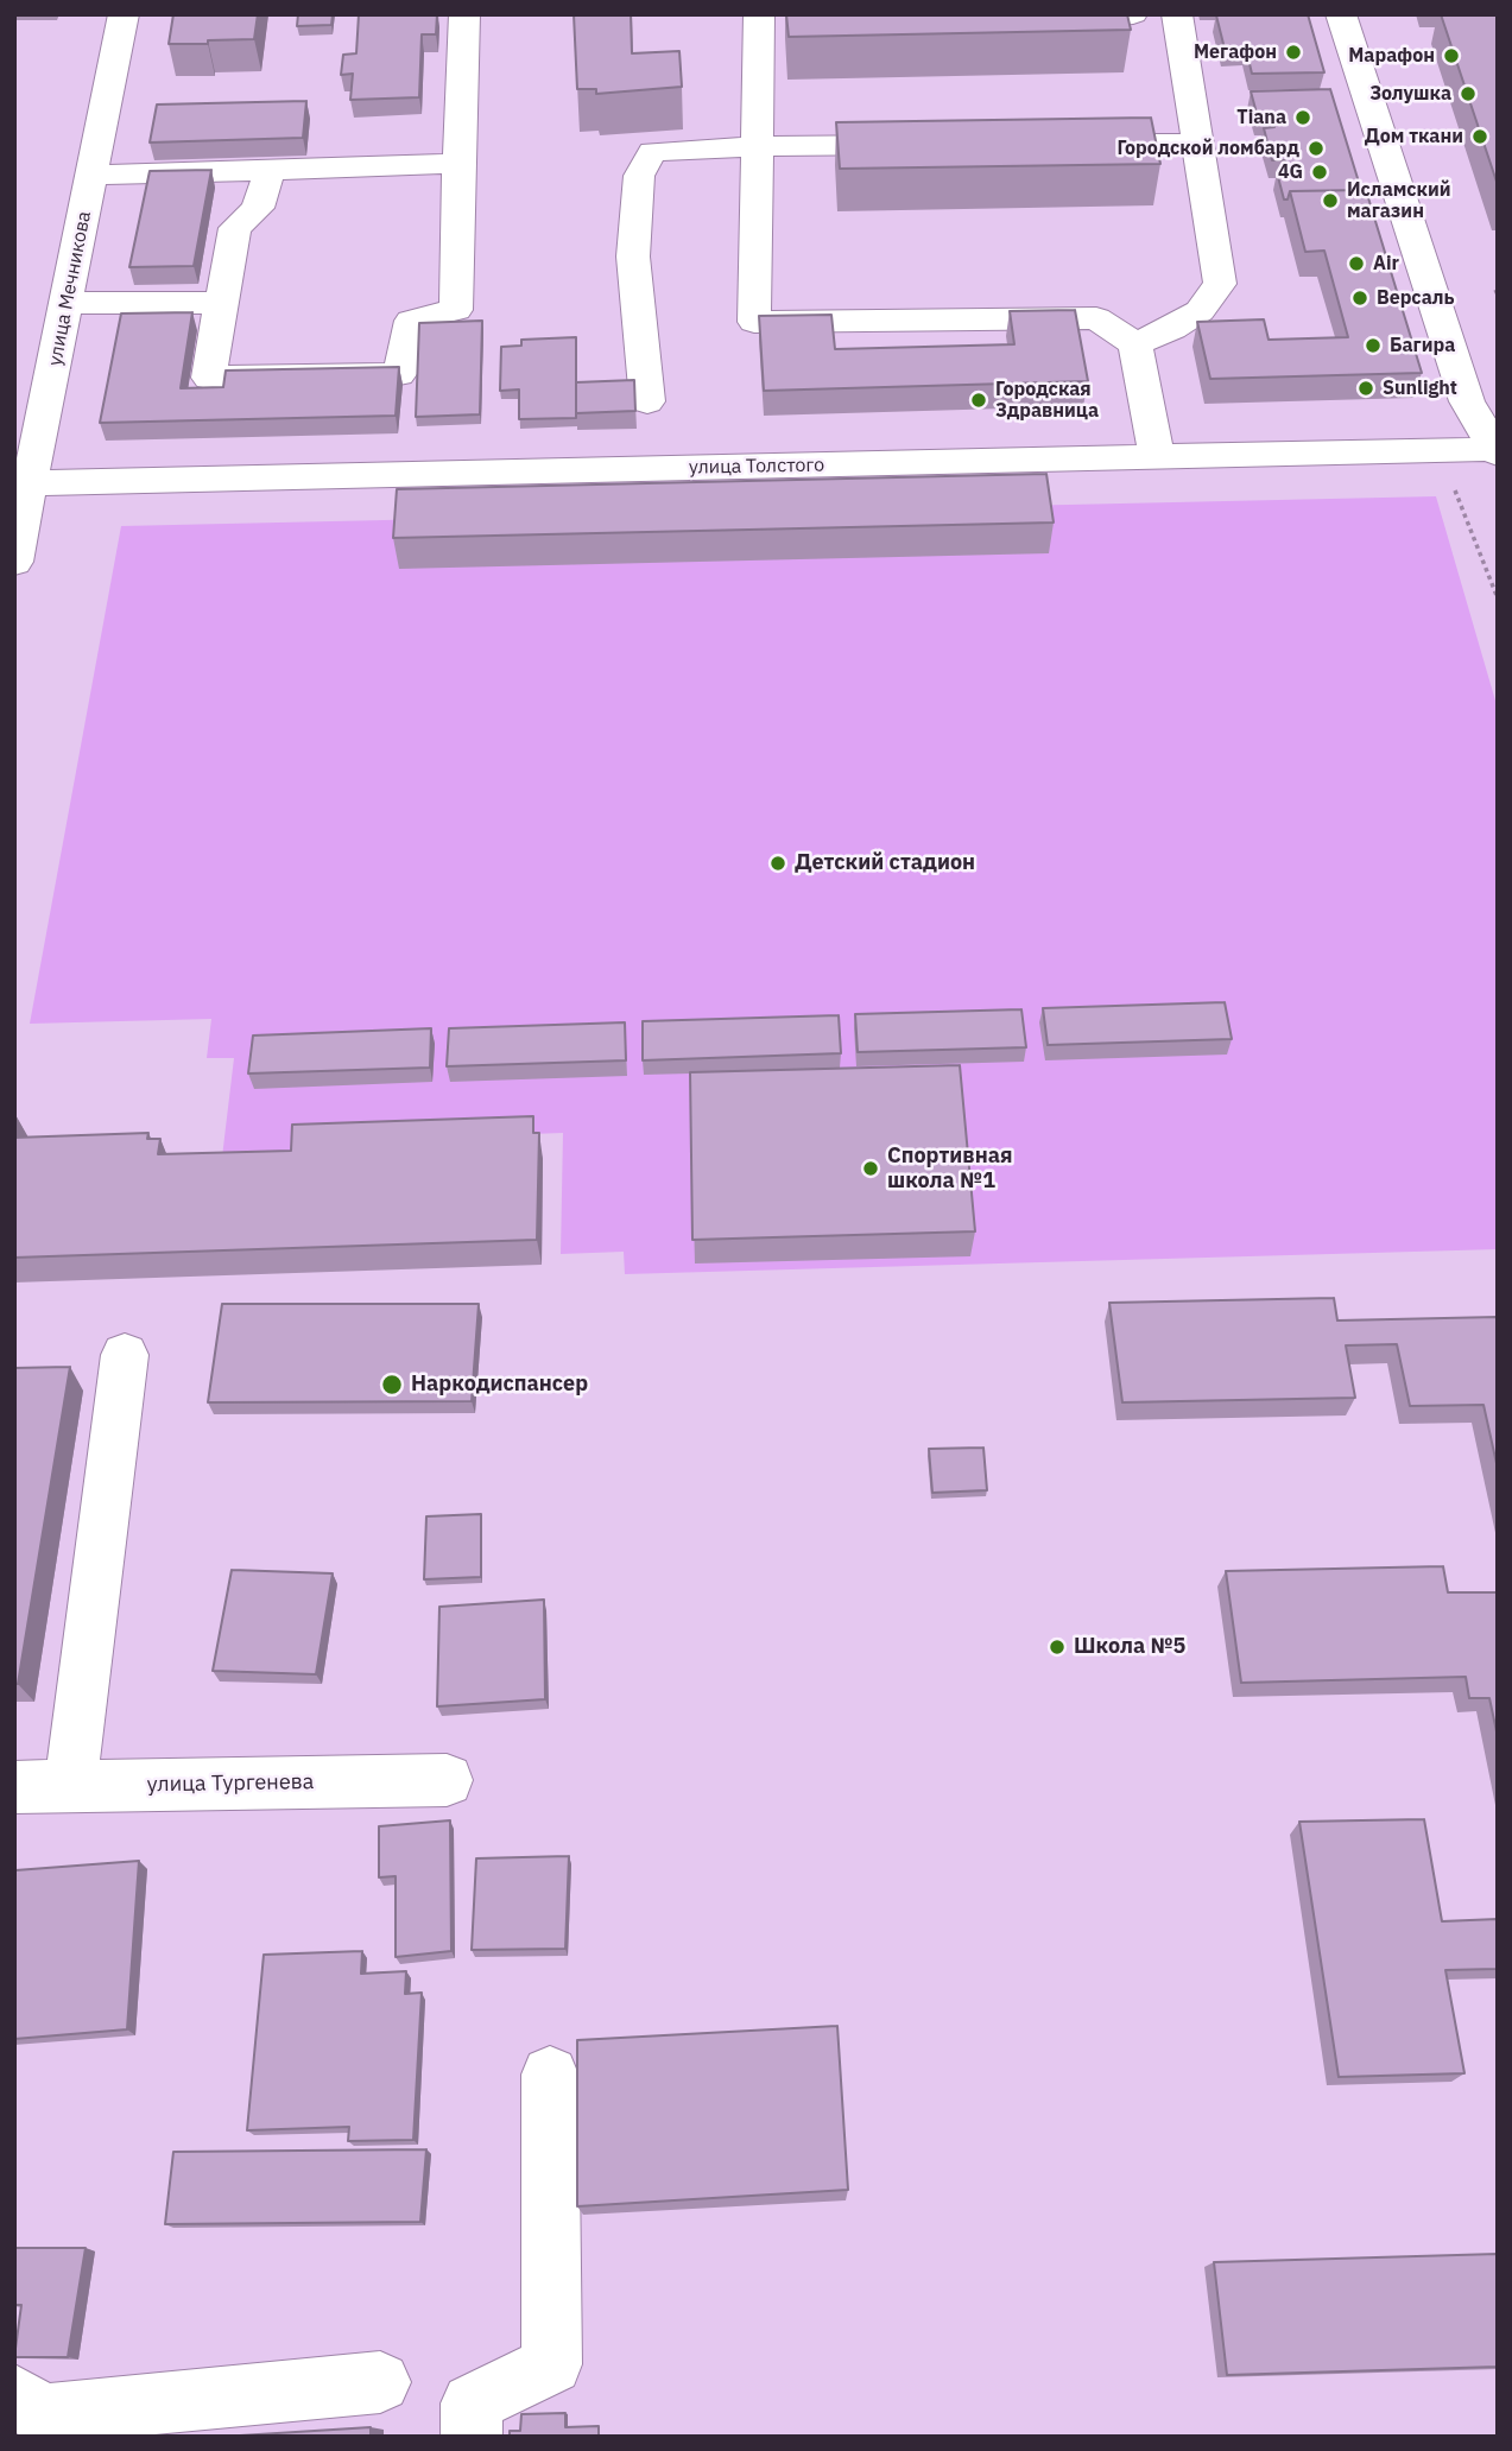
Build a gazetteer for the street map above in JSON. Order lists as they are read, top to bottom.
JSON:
{
  "streets": {
    "street": ["улица Мечникова", "улица Толстого", "улица Тургенева"]
  },
  "crossings": [
    ["улица Мечникова", "улица Толстого"]
  ],
  "places": [
    "Мегафон",
    "Марафон",
    "Золушка",
    "Tiana",
    "Дом ткани",
    "Городской ломбард",
    "4G",
    "Исламский магазин",
    "Air",
    "Версаль",
    "Багира",
    "Sunlight",
    "Городская Здравница",
    "Детский стадион",
    "Спортивная школа №1",
    "Наркодиспансер",
    "Школа №5"
  ]
}
